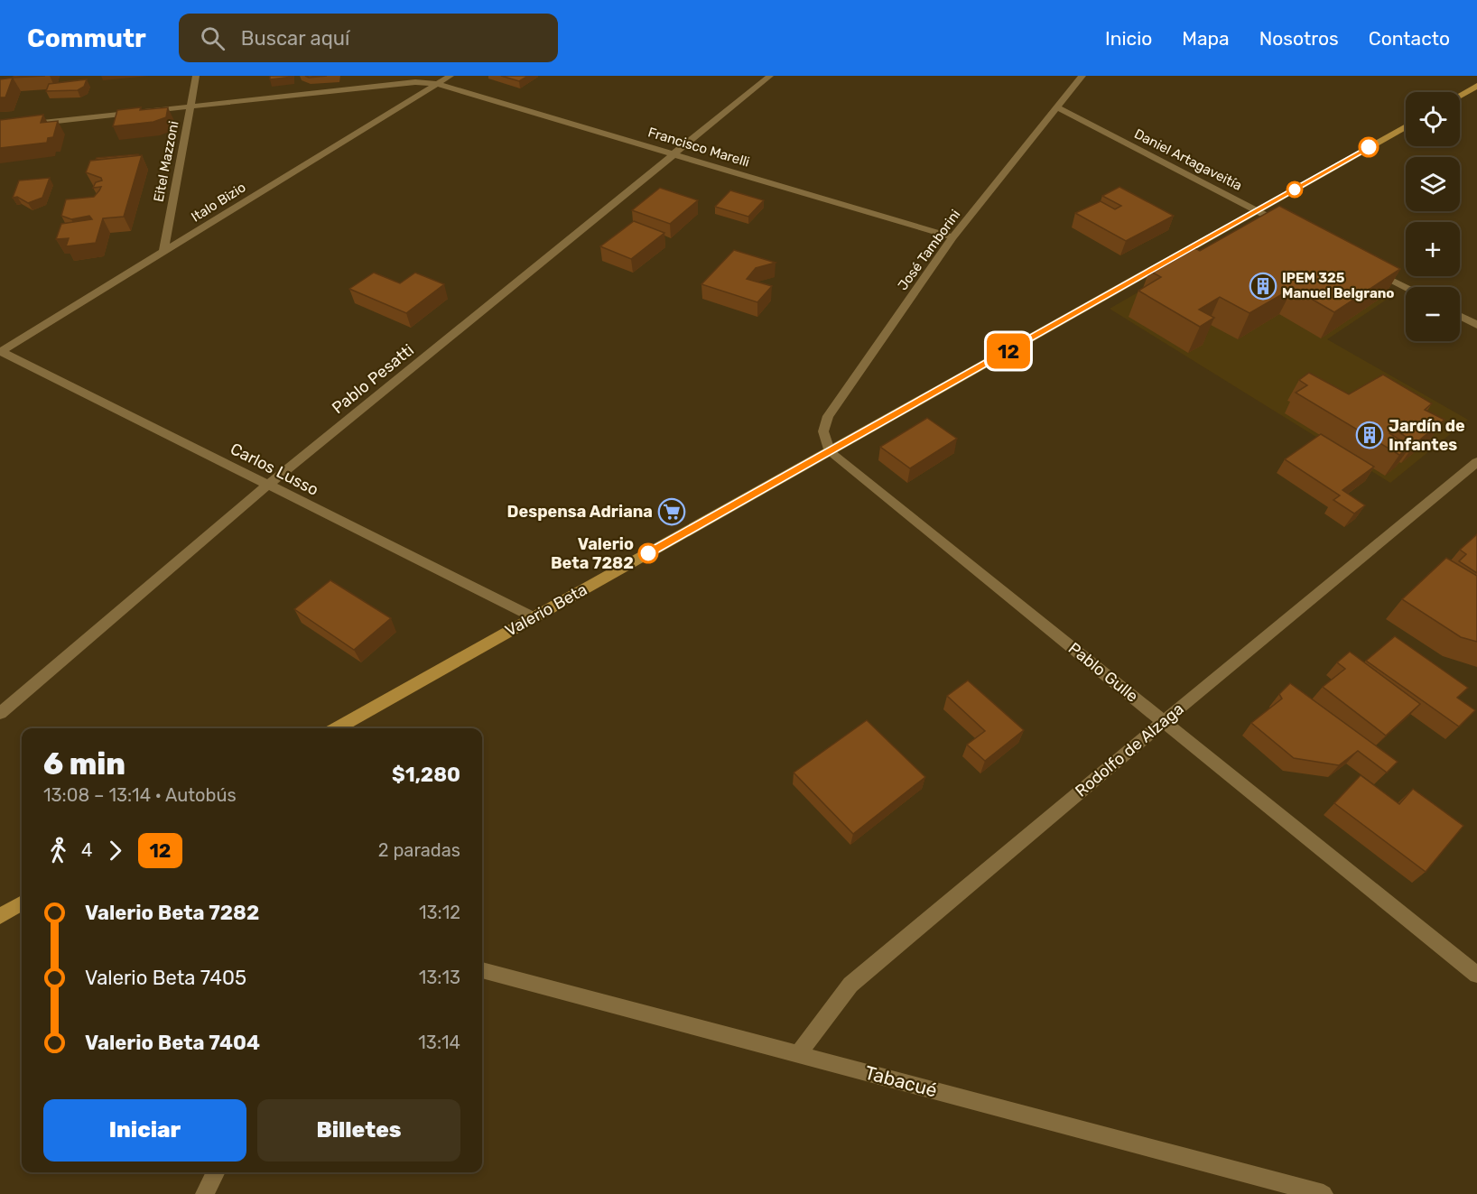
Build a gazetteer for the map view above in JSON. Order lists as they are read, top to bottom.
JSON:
{
  "streets": {
    "main road": ["Valerio Beta"],
    "street": [
      "Francisco Marelli",
      "Daniel Artagaveitía",
      "Eitel Mazzoni",
      "Italo Bizio",
      "José Tamborini",
      "Pablo Pesatti",
      "Carlos Lusso",
      "Pablo Gulle",
      "Rodolfo de Alzaga",
      "Tabacué"
    ]
  },
  "crossings": [
    ["Francisco Marelli", "Eitel Mazzoni"],
    ["Francisco Marelli", "Italo Bizio"],
    ["Francisco Marelli", "José Tamborini"],
    ["Francisco Marelli", "Pablo Pesatti"],
    ["Daniel Artagaveitía", "José Tamborini"],
    ["Daniel Artagaveitía", "Valerio Beta"],
    ["Eitel Mazzoni", "Italo Bizio"],
    ["Italo Bizio", "Carlos Lusso"],
    ["José Tamborini", "Valerio Beta"],
    ["José Tamborini", "Pablo Gulle"],
    ["Pablo Pesatti", "Carlos Lusso"],
    ["Carlos Lusso", "Valerio Beta"],
    ["Valerio Beta", "Pablo Gulle"],
    ["Pablo Gulle", "Rodolfo de Alzaga"],
    ["Rodolfo de Alzaga", "Tabacué"]
  ],
  "places": {
    "building": ["IPEM 325 Manuel Belgrano", "Jardín de Infantes"],
    "supermarket": ["Despensa Adriana"],
    "other": ["Valerio Beta 7282"]
  },
  "lines": ["bus line 12"],
  "page": {
    "header": "Commutr",
    "search": "Buscar aquí",
    "nav": [
      "Inicio",
      "Mapa",
      "Nosotros",
      "Contacto"
    ],
    "on_map": "12",
    "map_buttons": ["+", "−"],
    "heading": ["6 min", "13:08 – 13:14 · Autobús", "$1,280"],
    "legs": ["4", "12", "2 paradas"],
    "list": [
      {
        "name": "Valerio Beta 7282",
        "value": "13:12"
      },
      {
        "name": "Valerio Beta 7405",
        "value": "13:13"
      },
      {
        "name": "Valerio Beta 7404",
        "value": "13:14"
      }
    ],
    "buttons": ["Iniciar", "Billetes"]
  }
}
